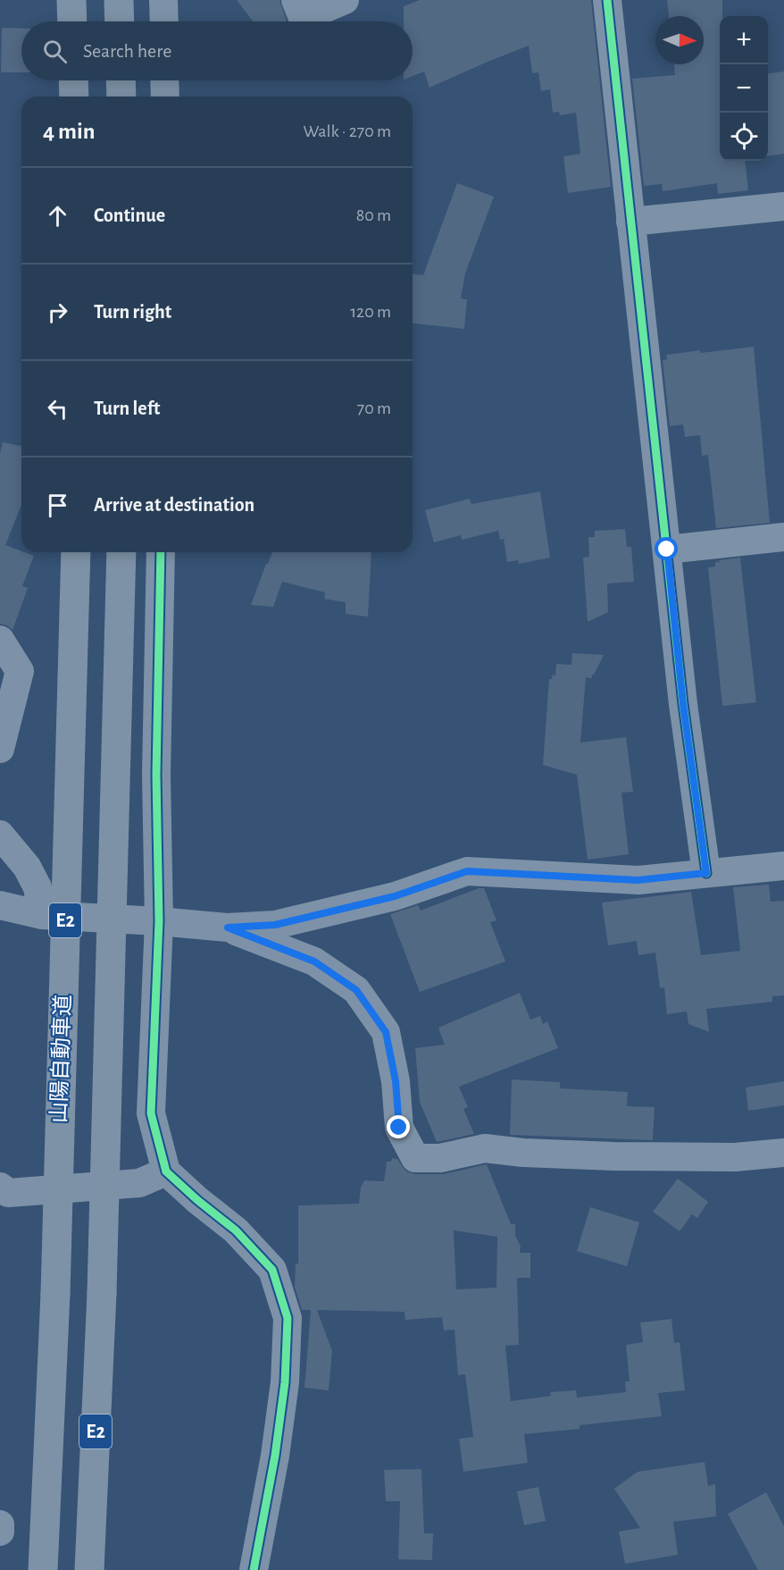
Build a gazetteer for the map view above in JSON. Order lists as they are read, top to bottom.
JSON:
{
  "streets": {
    "highway": ["E2", "山陽自動車道"]
  },
  "north": "right",
  "page": {
    "map_buttons": ["+", "−"],
    "search": "Search here",
    "heading": ["4 min", "Walk · 270 m"],
    "list": [
      ["Continue", "80 m"],
      ["Turn right", "120 m"],
      ["Turn left", "70 m"],
      "Arrive at destination"
    ]
  }
}
